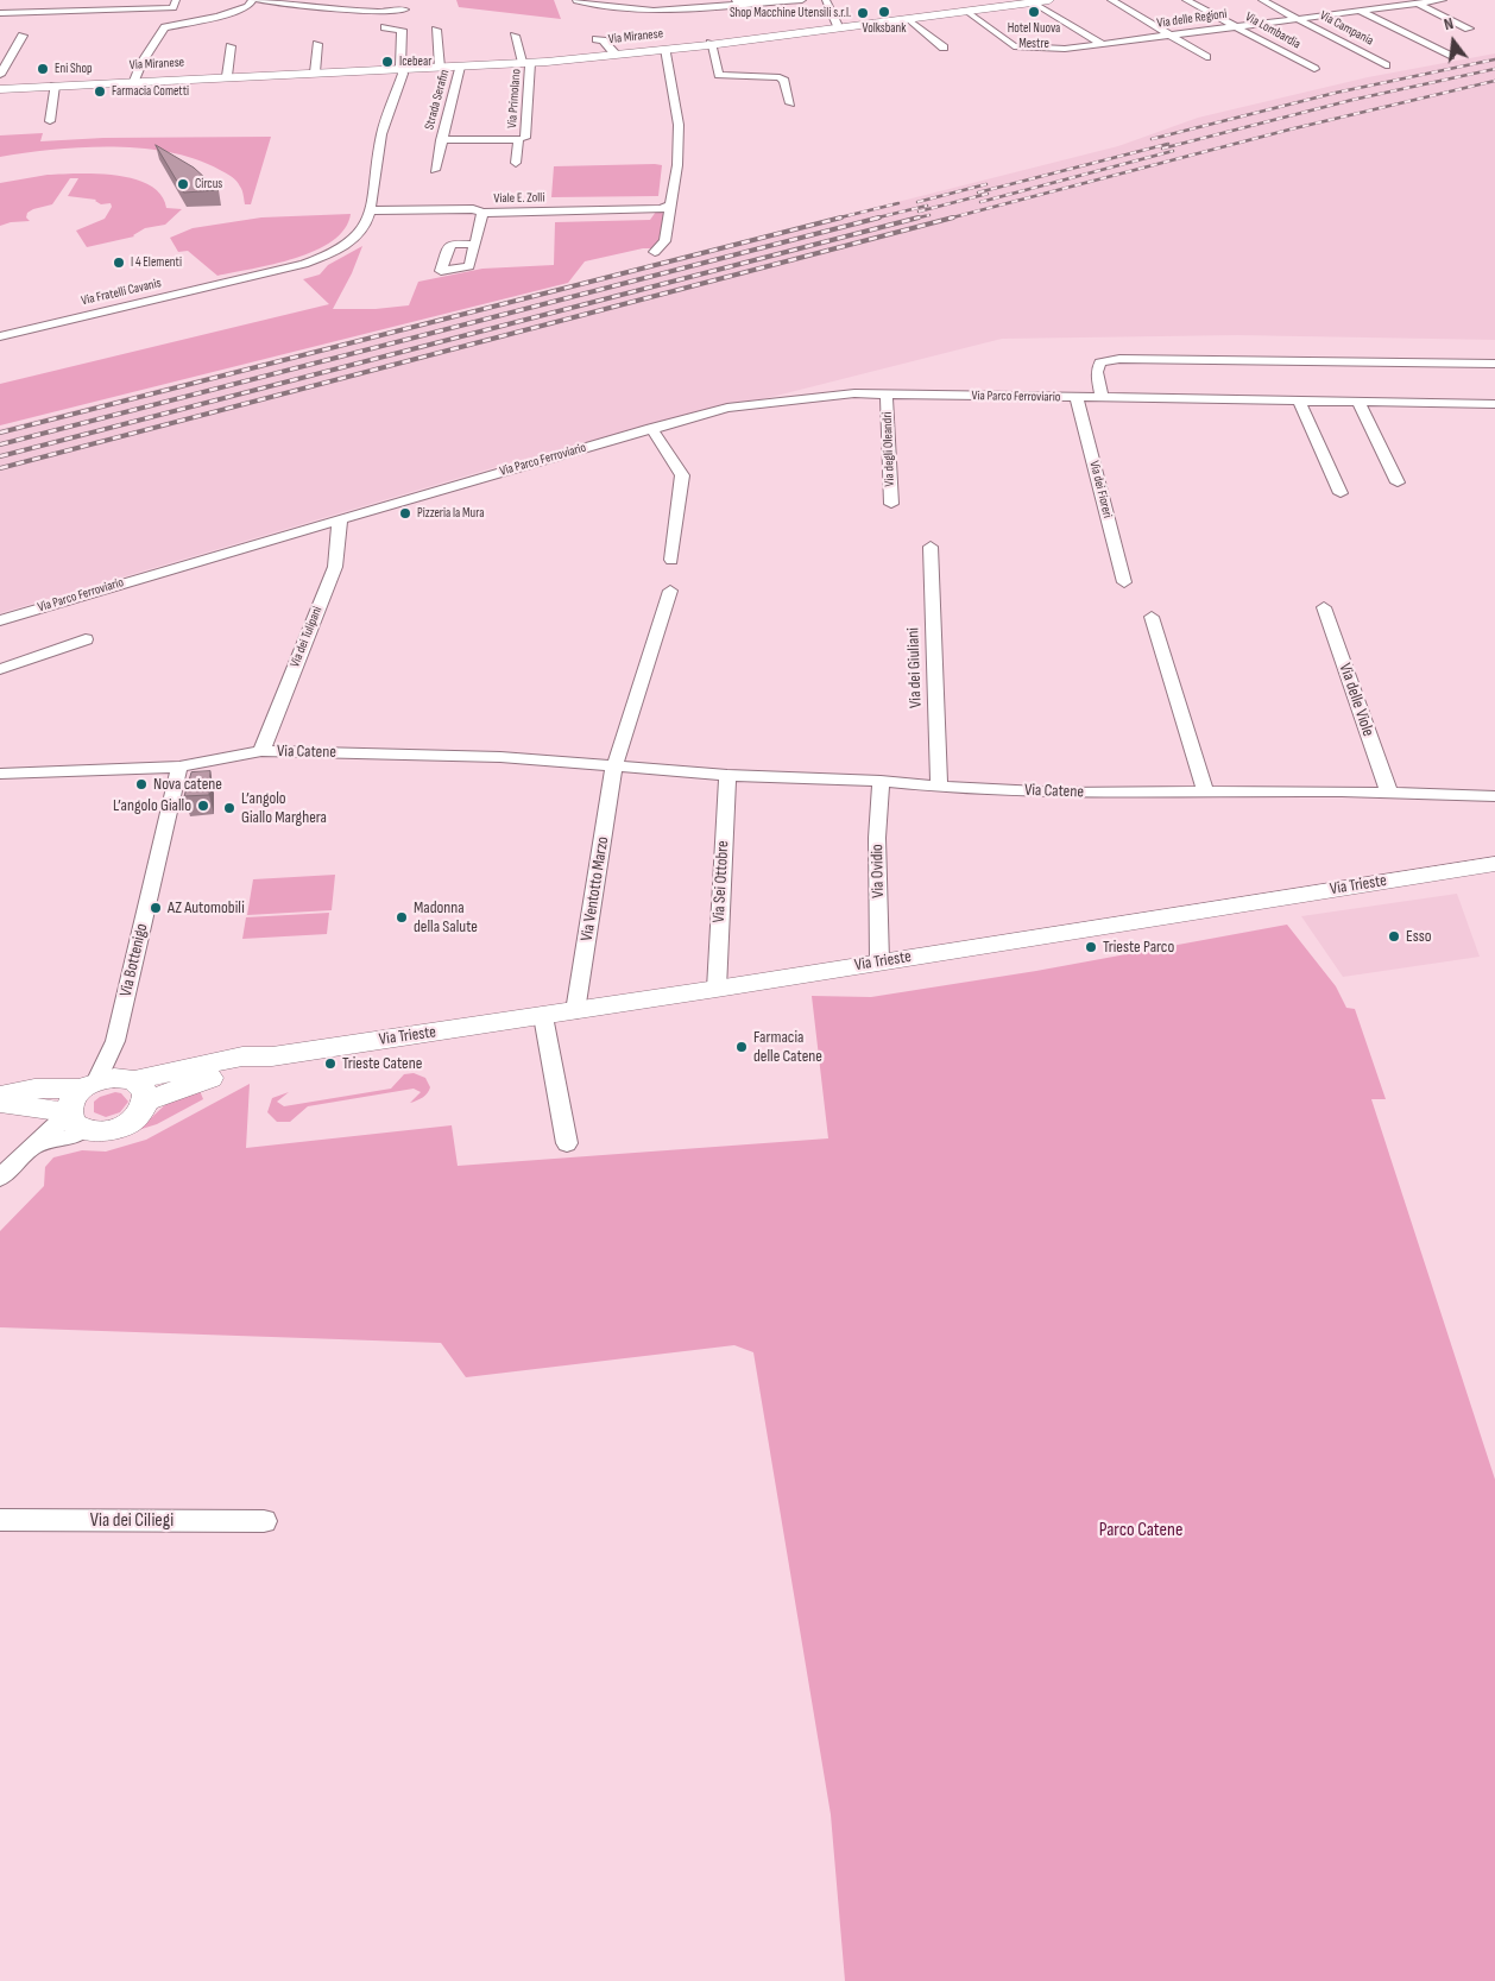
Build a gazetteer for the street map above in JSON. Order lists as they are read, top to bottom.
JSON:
{
  "streets": {
    "street": [
      "Via delle Regioni",
      "Via Campania",
      "Via Lombardia",
      "Via Miranese",
      "Via Primolano",
      "Strada Serafin",
      "Viale E. Zolli",
      "Via Fratelli Cavanis",
      "Via Parco Ferroviario",
      "Via degli Oleandri",
      "Via dei Fioreri",
      "Via dei Tulipani",
      "Via dei Giuliani",
      "Via delle Viole",
      "Via Catene",
      "Via Ovidio",
      "Via Sei Ottobre",
      "Via Trieste",
      "Via Ventotto Marzo",
      "Via Bottenigo",
      "Via dei Ciliegi"
    ]
  },
  "crossings": [
    ["Via delle Regioni", "Via Campania"],
    ["Via delle Regioni", "Via Lombardia"],
    ["Via delle Regioni", "Via Miranese"],
    ["Via Miranese", "Via Primolano"],
    ["Via Miranese", "Strada Serafin"],
    ["Via Miranese", "Via Fratelli Cavanis"],
    ["Viale E. Zolli", "Via Fratelli Cavanis"],
    ["Via Parco Ferroviario", "Via degli Oleandri"],
    ["Via Parco Ferroviario", "Via dei Fioreri"],
    ["Via Parco Ferroviario", "Via dei Tulipani"],
    ["Via dei Tulipani", "Via Catene"],
    ["Via dei Giuliani", "Via Catene"],
    ["Via delle Viole", "Via Catene"],
    ["Via Catene", "Via Ovidio"],
    ["Via Catene", "Via Sei Ottobre"],
    ["Via Catene", "Via Ventotto Marzo"],
    ["Via Catene", "Via Bottenigo"],
    ["Via Ovidio", "Via Trieste"],
    ["Via Sei Ottobre", "Via Trieste"],
    ["Via Trieste", "Via Ventotto Marzo"],
    ["Via Trieste", "Via Bottenigo"]
  ],
  "parks": ["Parco Catene"],
  "places": [
    "Volksbank",
    "Hotel Nuova Mestre",
    "Shop Macchine Utensili s.r.l.",
    "Icebear",
    "Eni Shop",
    "Farmacia Cometti",
    "Circus",
    "I 4 Elementi",
    "Pizzeria la Mura",
    "Nova catene",
    "L’angolo Giallo",
    "L’angolo Giallo Marghera",
    "AZ Automobili",
    "Madonna della Salute",
    "Esso",
    "Trieste Parco",
    "Farmacia delle Catene",
    "Trieste Catene"
  ],
  "north": "top"
}
